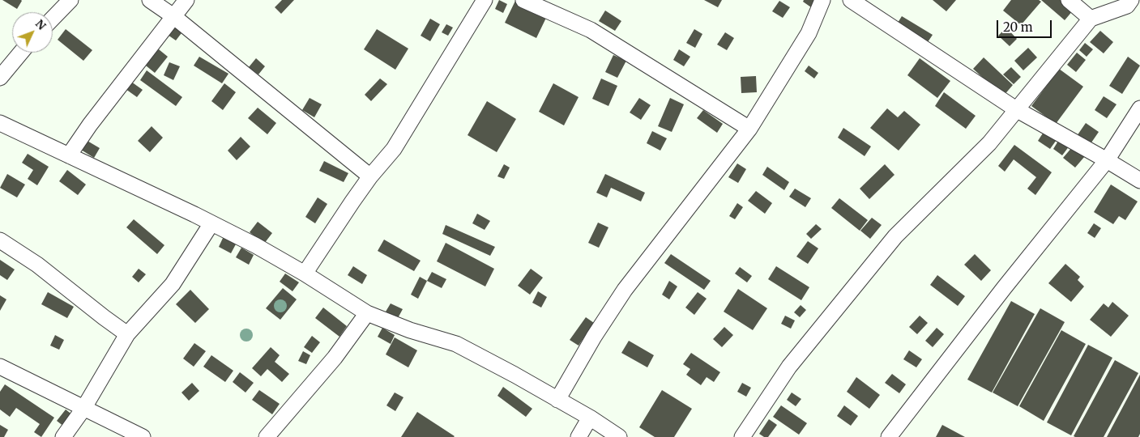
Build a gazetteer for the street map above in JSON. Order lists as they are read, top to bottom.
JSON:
{
  "scale_bar": "20 m",
  "north": "top right"
}
